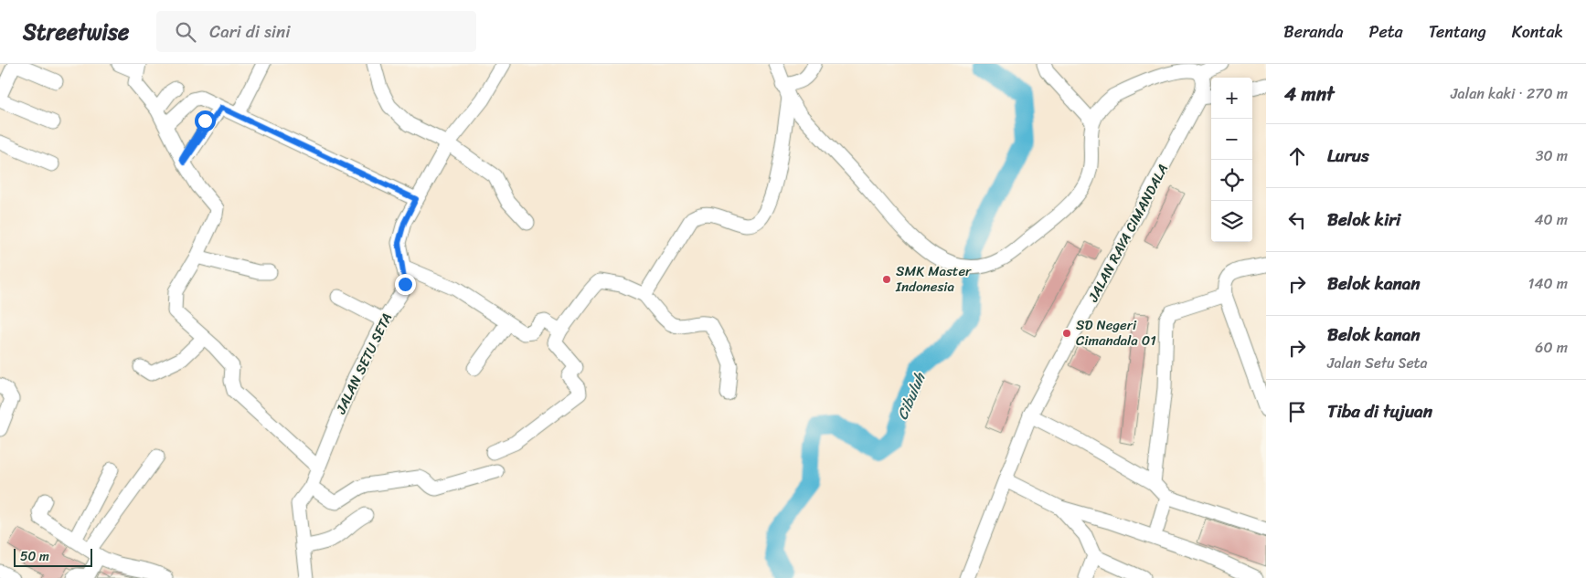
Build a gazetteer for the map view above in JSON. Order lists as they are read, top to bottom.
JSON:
{
  "streets": {
    "street": ["JALAN RAYA CIMANDALA", "JALAN SETU SETA"]
  },
  "water": ["Cibuluh"],
  "places": ["SMK Master Indonesia", "SD Negeri Cimandala 01"],
  "scale_bar": "50 m",
  "page": {
    "header": "Streetwise",
    "search": "Cari di sini",
    "nav": [
      "Beranda",
      "Peta",
      "Tentang",
      "Kontak"
    ],
    "heading": ["4 mnt", "Jalan kaki · 270 m"],
    "map_buttons": ["+", "−"],
    "list": [
      ["Lurus", "30 m"],
      ["Belok kiri", "40 m"],
      ["Belok kanan", "140 m"],
      ["Belok kanan", "Jalan Setu Seta", "60 m"],
      "Tiba di tujuan"
    ],
    "scale": "50 m"
  }
}
